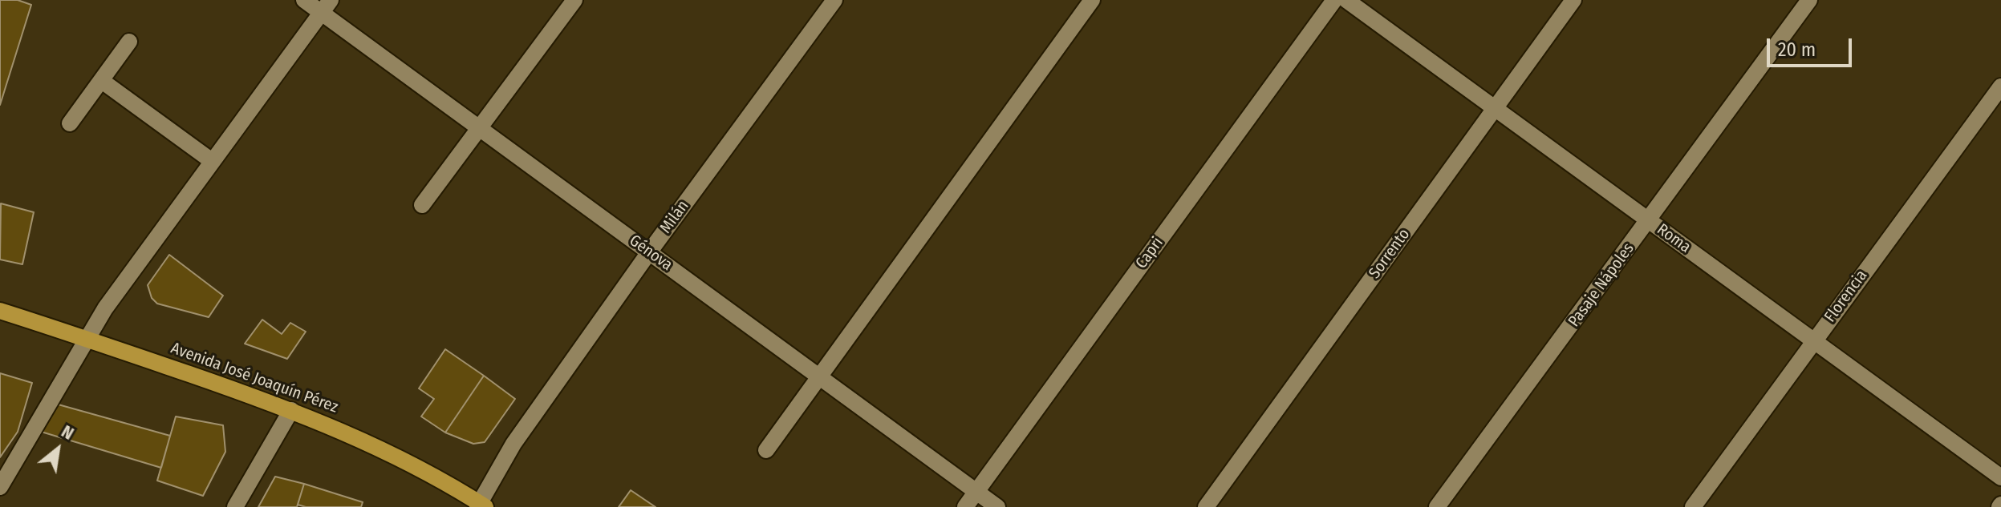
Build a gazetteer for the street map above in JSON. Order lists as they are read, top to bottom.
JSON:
{
  "streets": {
    "main road": ["Avenida José Joaquín Pérez"],
    "street": [
      "Milán",
      "Roma",
      "Génova",
      "Capri",
      "Sorrento",
      "Pasaje Nápoles",
      "Florencia"
    ]
  },
  "crossings": [
    ["Milán", "Génova"],
    ["Milán", "Avenida José Joaquín Pérez"],
    ["Roma", "Sorrento"],
    ["Roma", "Pasaje Nápoles"],
    ["Roma", "Florencia"],
    ["Génova", "Capri"]
  ],
  "scale_bar": "20 m",
  "north": "top right"
}
